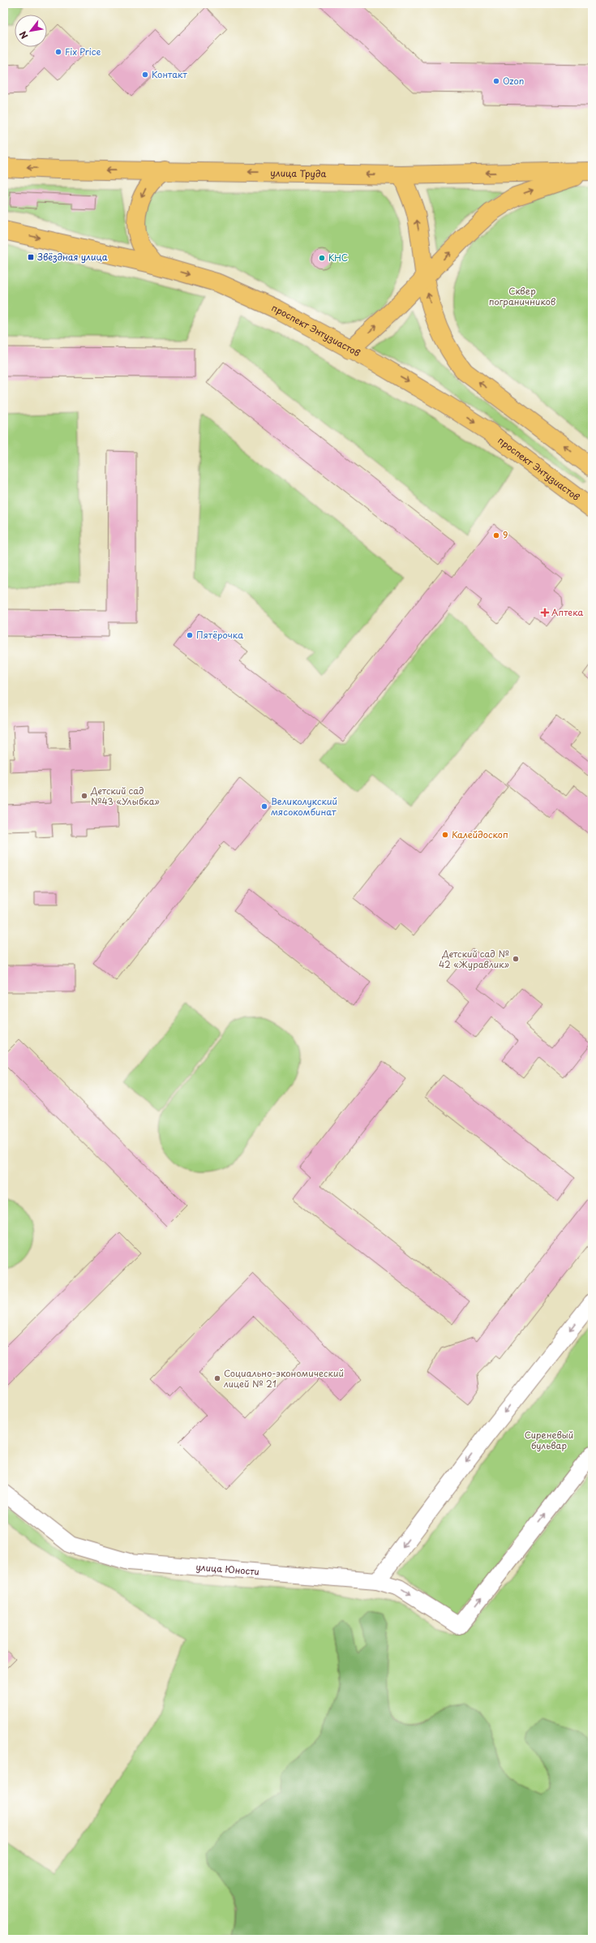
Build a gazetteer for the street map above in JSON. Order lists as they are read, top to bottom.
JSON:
{
  "streets": {
    "main road": ["улица Труда", "проспект Энтузиастов"],
    "street": ["улица Юности"]
  },
  "one_way": ["улица Труда", "проспект Энтузиастов"],
  "parks": ["Сквер пограничников", "Сиреневый бульвар"],
  "places": {
    "other": [
      "Fix Price",
      "Контакт",
      "Ozon",
      "КНС",
      "9",
      "Пятёрочка",
      "Детский сад №43 «Улыбка»",
      "Великолукский мясокомбинат",
      "Калейдоскоп",
      "Детский сад № 42 «Журавлик»",
      "Социально-экономический лицей № 21"
    ],
    "transit": ["Звёздная улица"],
    "health": ["Аптека"]
  },
  "north": "bottom left"
}
